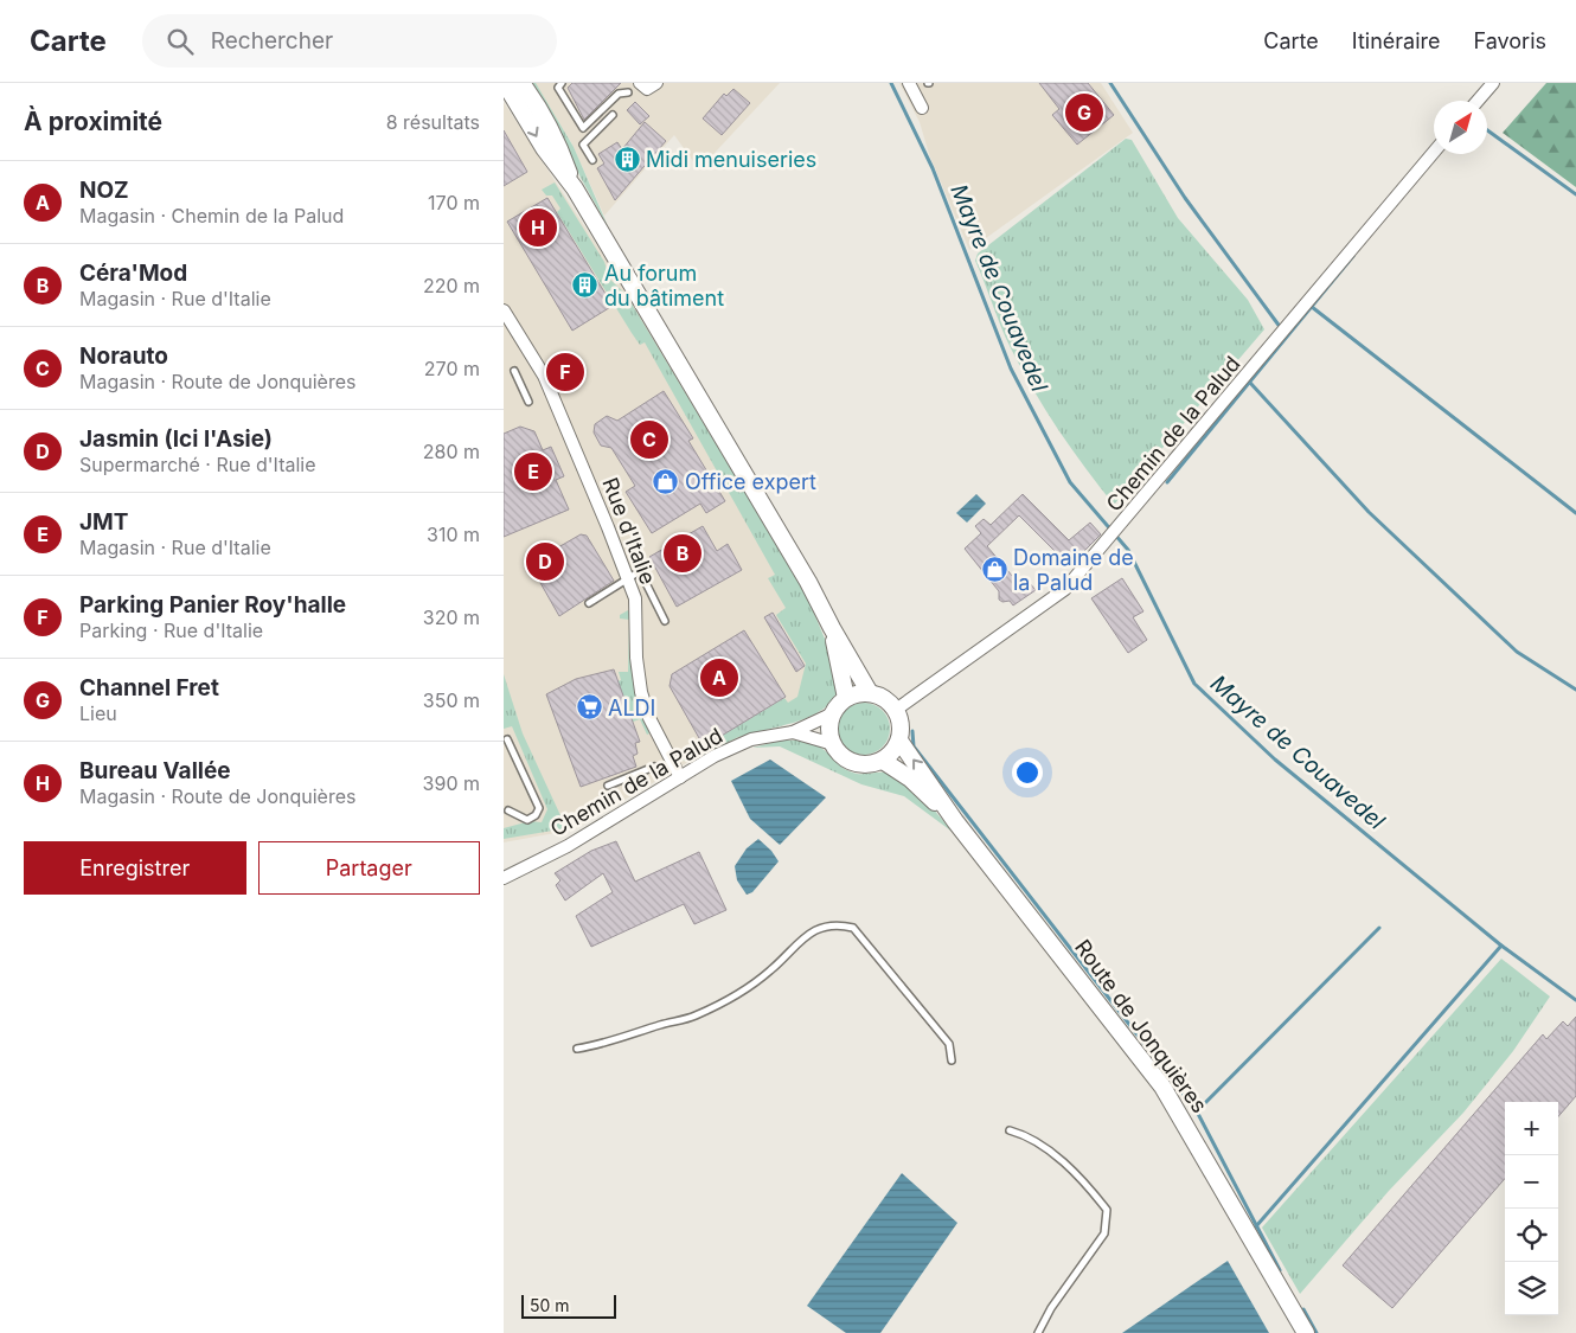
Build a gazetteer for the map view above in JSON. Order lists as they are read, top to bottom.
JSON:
{
  "streets": {
    "main road": ["Route de Jonquières"],
    "street": ["Chemin de la Palud", "Rue d'Italie"]
  },
  "crossings": [
    ["Chemin de la Palud", "Rue d'Italie"],
    ["Chemin de la Palud", "Route de Jonquières"]
  ],
  "water": ["Mayre de Couavedel"],
  "places": {
    "building": ["Midi menuiseries", "Au forum du bâtiment"],
    "shop": ["Office expert", "Domaine de la Palud"],
    "supermarket": ["ALDI"]
  },
  "scale_bar": "50 m",
  "north": "top right",
  "page": {
    "header": "Carte",
    "search": "Rechercher",
    "nav": ["Carte", "Itinéraire", "Favoris"],
    "heading": ["À proximité", "8 résultats"],
    "pins": [
      "G",
      "H",
      "F",
      "C",
      "E",
      "B",
      "D",
      "A"
    ],
    "list": [
      {
        "mark": "A",
        "name": "NOZ",
        "note": "Magasin · Chemin de la Palud",
        "value": "170 m"
      },
      {
        "mark": "B",
        "name": "Céra'Mod",
        "note": "Magasin · Rue d'Italie",
        "value": "220 m"
      },
      {
        "mark": "C",
        "name": "Norauto",
        "note": "Magasin · Route de Jonquières",
        "value": "270 m"
      },
      {
        "mark": "D",
        "name": "Jasmin (Ici l'Asie)",
        "note": "Supermarché · Rue d'Italie",
        "value": "280 m"
      },
      {
        "mark": "E",
        "name": "JMT",
        "note": "Magasin · Rue d'Italie",
        "value": "310 m"
      },
      {
        "mark": "F",
        "name": "Parking Panier Roy'halle",
        "note": "Parking · Rue d'Italie",
        "value": "320 m"
      },
      {
        "mark": "G",
        "name": "Channel Fret",
        "note": "Lieu",
        "value": "350 m"
      },
      {
        "mark": "H",
        "name": "Bureau Vallée",
        "note": "Magasin · Route de Jonquières",
        "value": "390 m"
      }
    ],
    "buttons": ["Enregistrer", "Partager"],
    "map_buttons": ["+", "−"],
    "scale": "50 m"
  }
}
